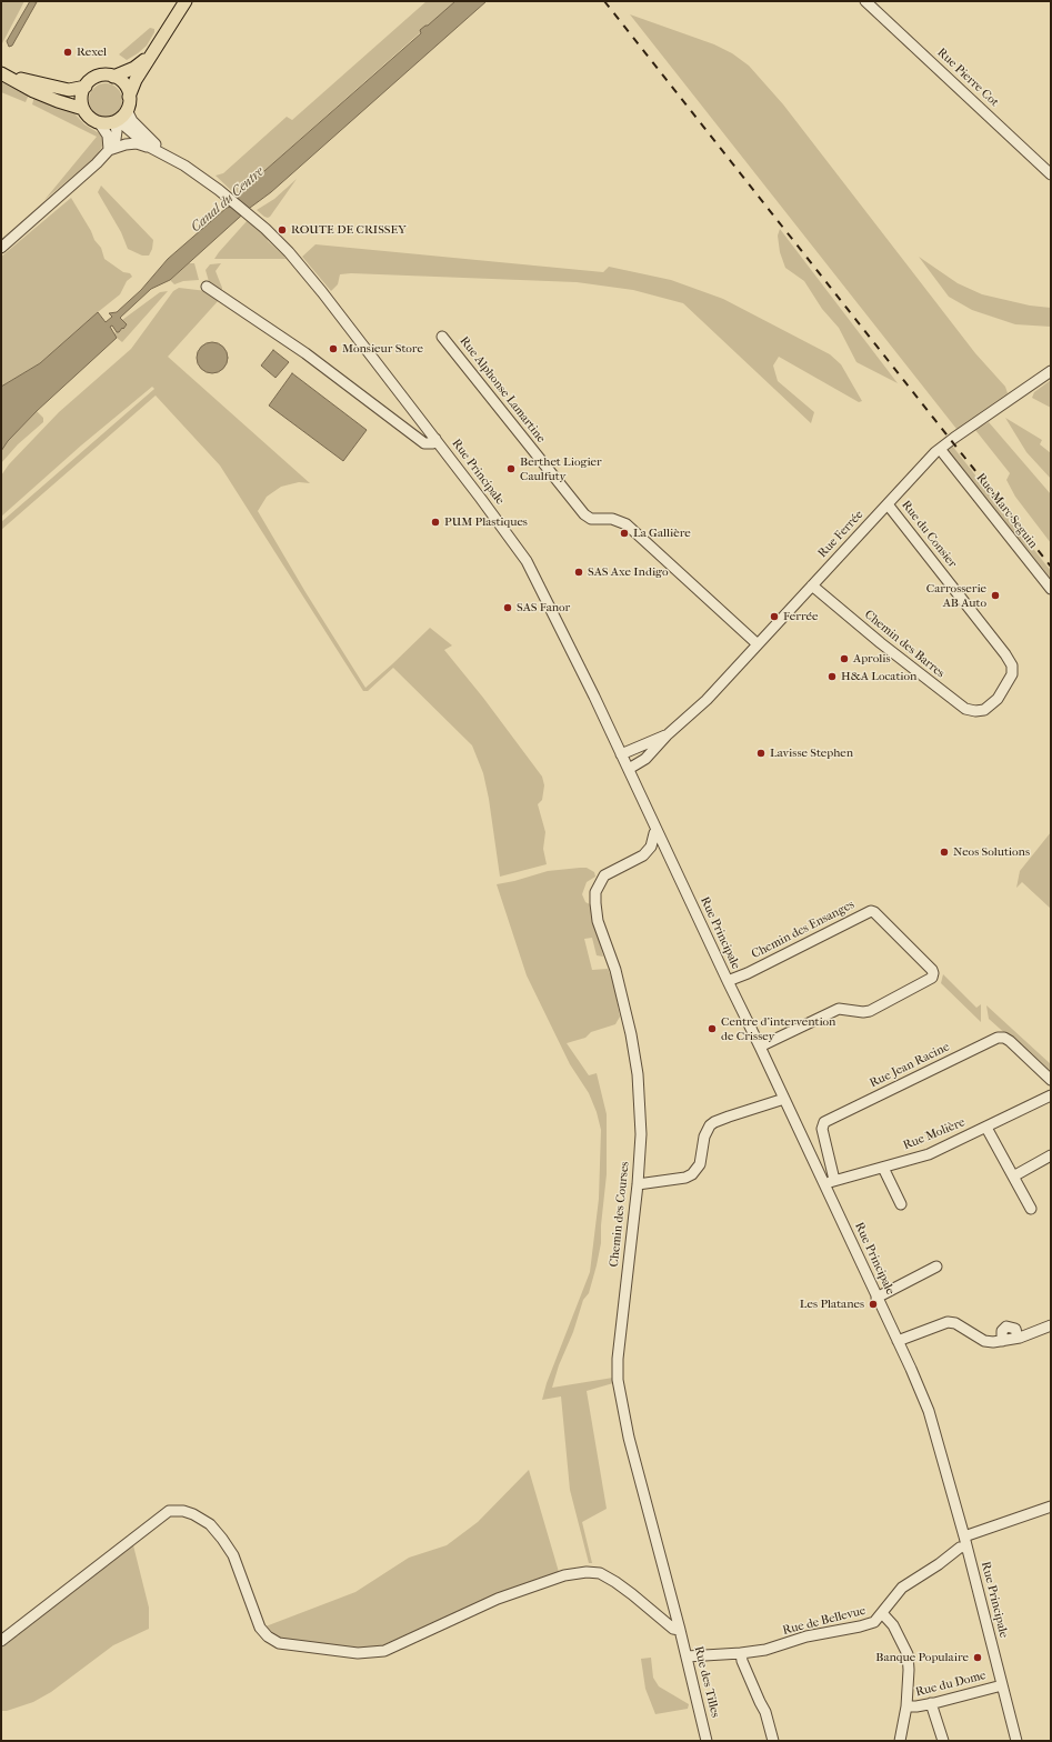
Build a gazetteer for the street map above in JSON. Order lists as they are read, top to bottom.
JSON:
{
  "streets": {
    "street": [
      "Rue Pierre Cot",
      "Rue Alphonse Lamartine",
      "Rue Principale",
      "Rue Marc Seguin",
      "Rue Ferrée",
      "Rue du Consier",
      "Chemin des Barres",
      "Chemin des Ensanges",
      "Rue Jean Racine",
      "Rue Molière",
      "Chemin des Courses",
      "Rue de Bellevue",
      "Rue des Tilles",
      "Rue du Dome"
    ]
  },
  "crossings": [
    ["Rue Alphonse Lamartine", "Rue Ferrée"],
    ["Rue Principale", "Rue Ferrée"],
    ["Rue Principale", "Chemin des Ensanges"],
    ["Rue Principale", "Rue Molière"],
    ["Rue Principale", "Chemin des Courses"],
    ["Rue Principale", "Rue de Bellevue"],
    ["Rue Principale", "Rue du Dome"],
    ["Rue Marc Seguin", "Rue Ferrée"],
    ["Rue Ferrée", "Rue du Consier"],
    ["Rue Ferrée", "Chemin des Barres"],
    ["Rue du Consier", "Chemin des Barres"],
    ["Rue Jean Racine", "Rue Molière"],
    ["Chemin des Courses", "Rue des Tilles"],
    ["Rue de Bellevue", "Rue des Tilles"],
    ["Rue de Bellevue", "Rue du Dome"]
  ],
  "water": ["Canal du Centre"],
  "places": [
    "Rexel",
    "ROUTE DE CRISSEY",
    "Monsieur Store",
    "Berthet Liogier Caulfuty",
    "PUM Plastiques",
    "La Gallière",
    "SAS Axe Indigo",
    "Carrosserie AB Auto",
    "SAS Fanor",
    "Ferrée",
    "Aprolis",
    "H&A Location",
    "Lavisse Stephen",
    "Neos Solutions",
    "Centre d'intervention de Crissey",
    "Les Platanes",
    "Banque Populaire"
  ]
}
